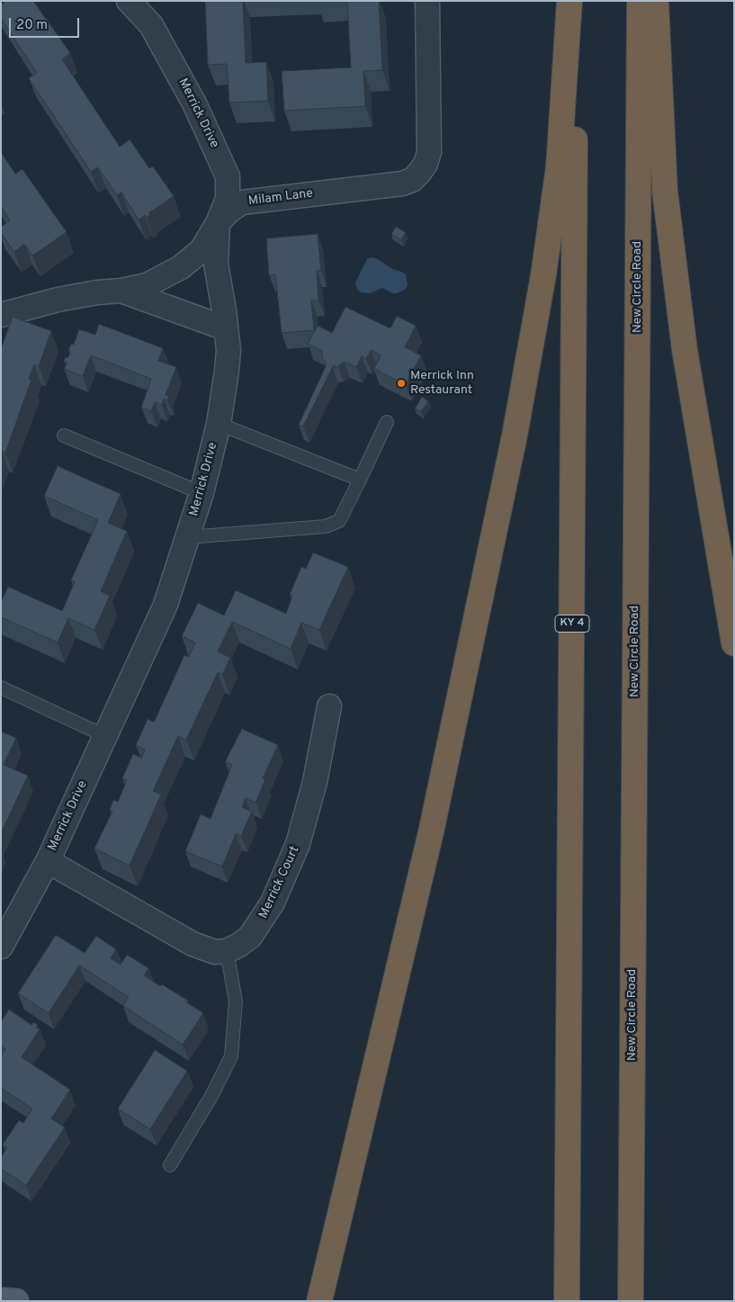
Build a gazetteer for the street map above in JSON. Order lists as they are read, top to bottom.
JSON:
{
  "streets": {
    "highway": ["New Circle Road", "KY 4"],
    "street": ["Merrick Drive", "Milam Lane", "Merrick Court"]
  },
  "crossings": [
    ["Merrick Drive", "Milam Lane"]
  ],
  "places": ["Merrick Inn Restaurant"],
  "scale_bar": "20 m"
}
